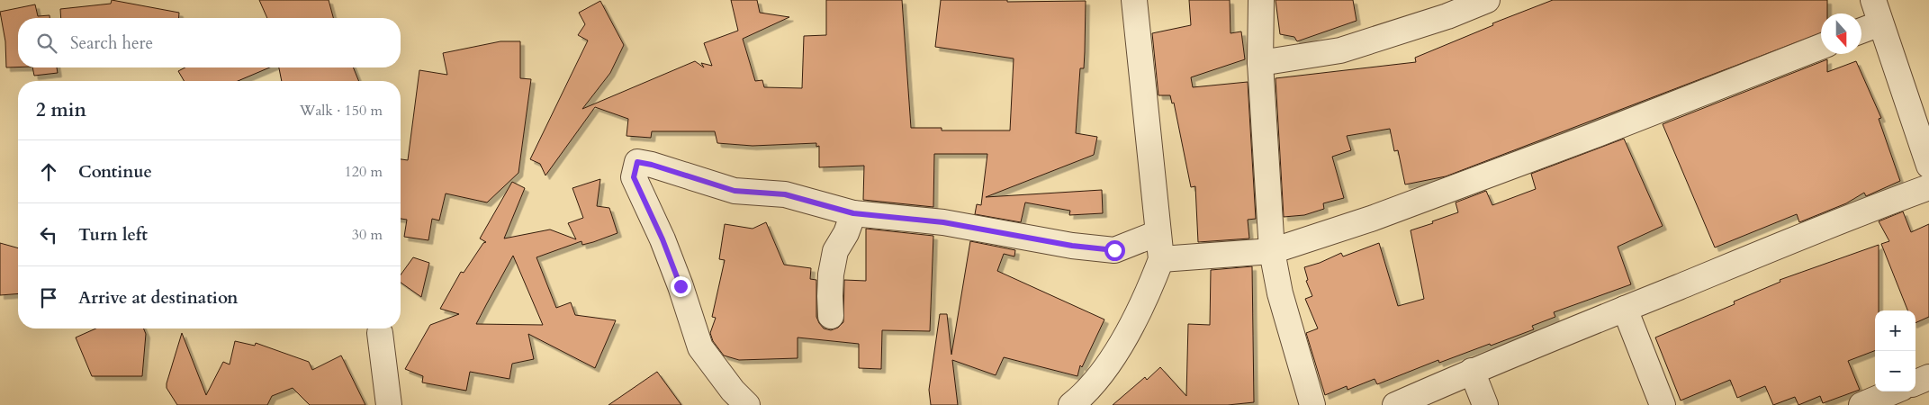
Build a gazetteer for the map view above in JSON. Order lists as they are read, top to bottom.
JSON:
{
  "north": "bottom",
  "page": {
    "search": "Search here",
    "heading": ["2 min", "Walk · 150 m"],
    "list": [
      ["Continue", "120 m"],
      ["Turn left", "30 m"],
      "Arrive at destination"
    ],
    "map_buttons": ["+", "−"]
  }
}
